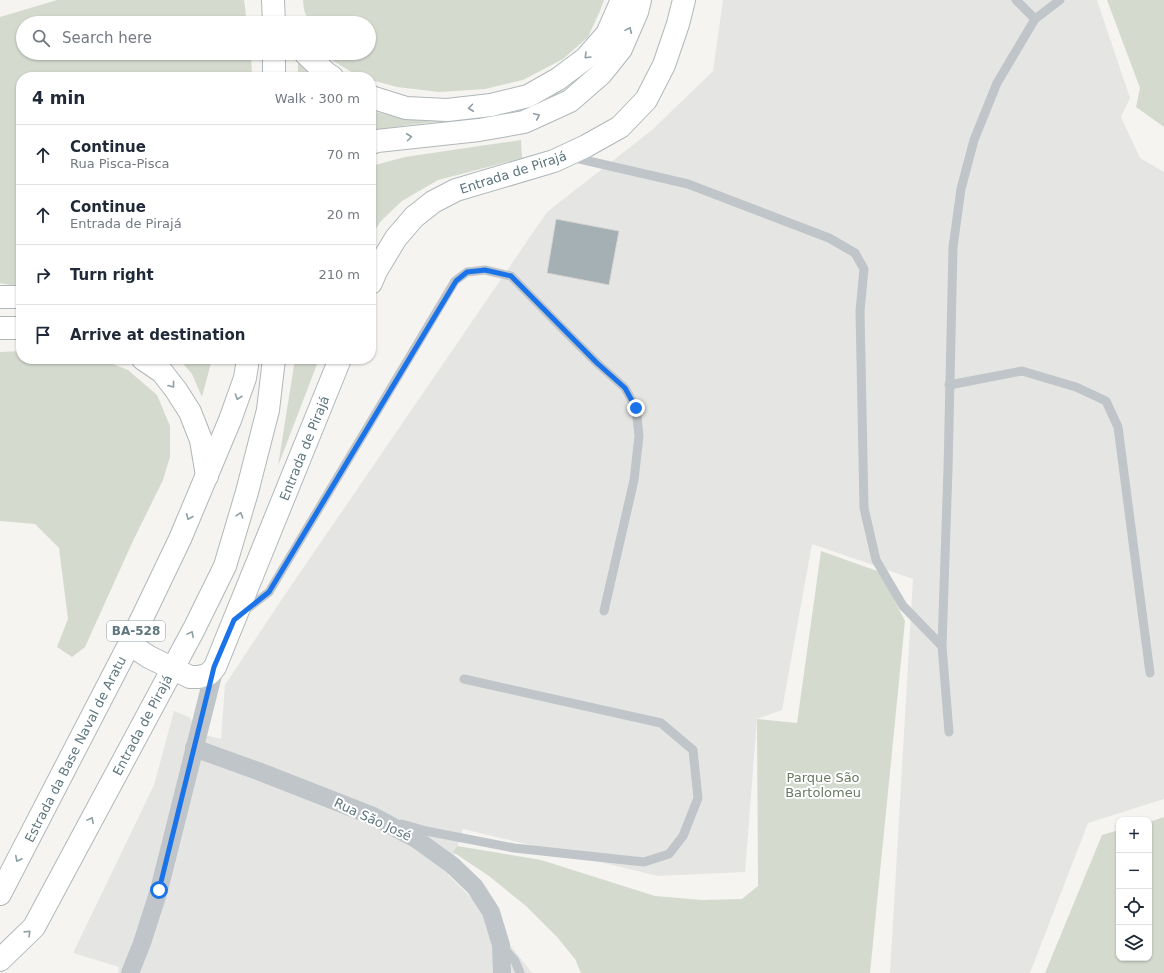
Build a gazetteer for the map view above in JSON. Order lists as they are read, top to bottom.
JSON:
{
  "streets": {
    "main road": ["Entrada de Pirajá", "BA-528", "Estrada da Base Naval de Aratu"],
    "street": ["Rua São José"]
  },
  "parks": ["Parque São Bartolomeu"],
  "page": {
    "search": "Search here",
    "heading": ["4 min", "Walk · 300 m"],
    "list": [
      ["Continue", "Rua Pisca-Pisca", "70 m"],
      ["Continue", "Entrada de Pirajá", "20 m"],
      ["Turn right", "210 m"],
      "Arrive at destination"
    ],
    "map_buttons": ["+", "−"]
  }
}
